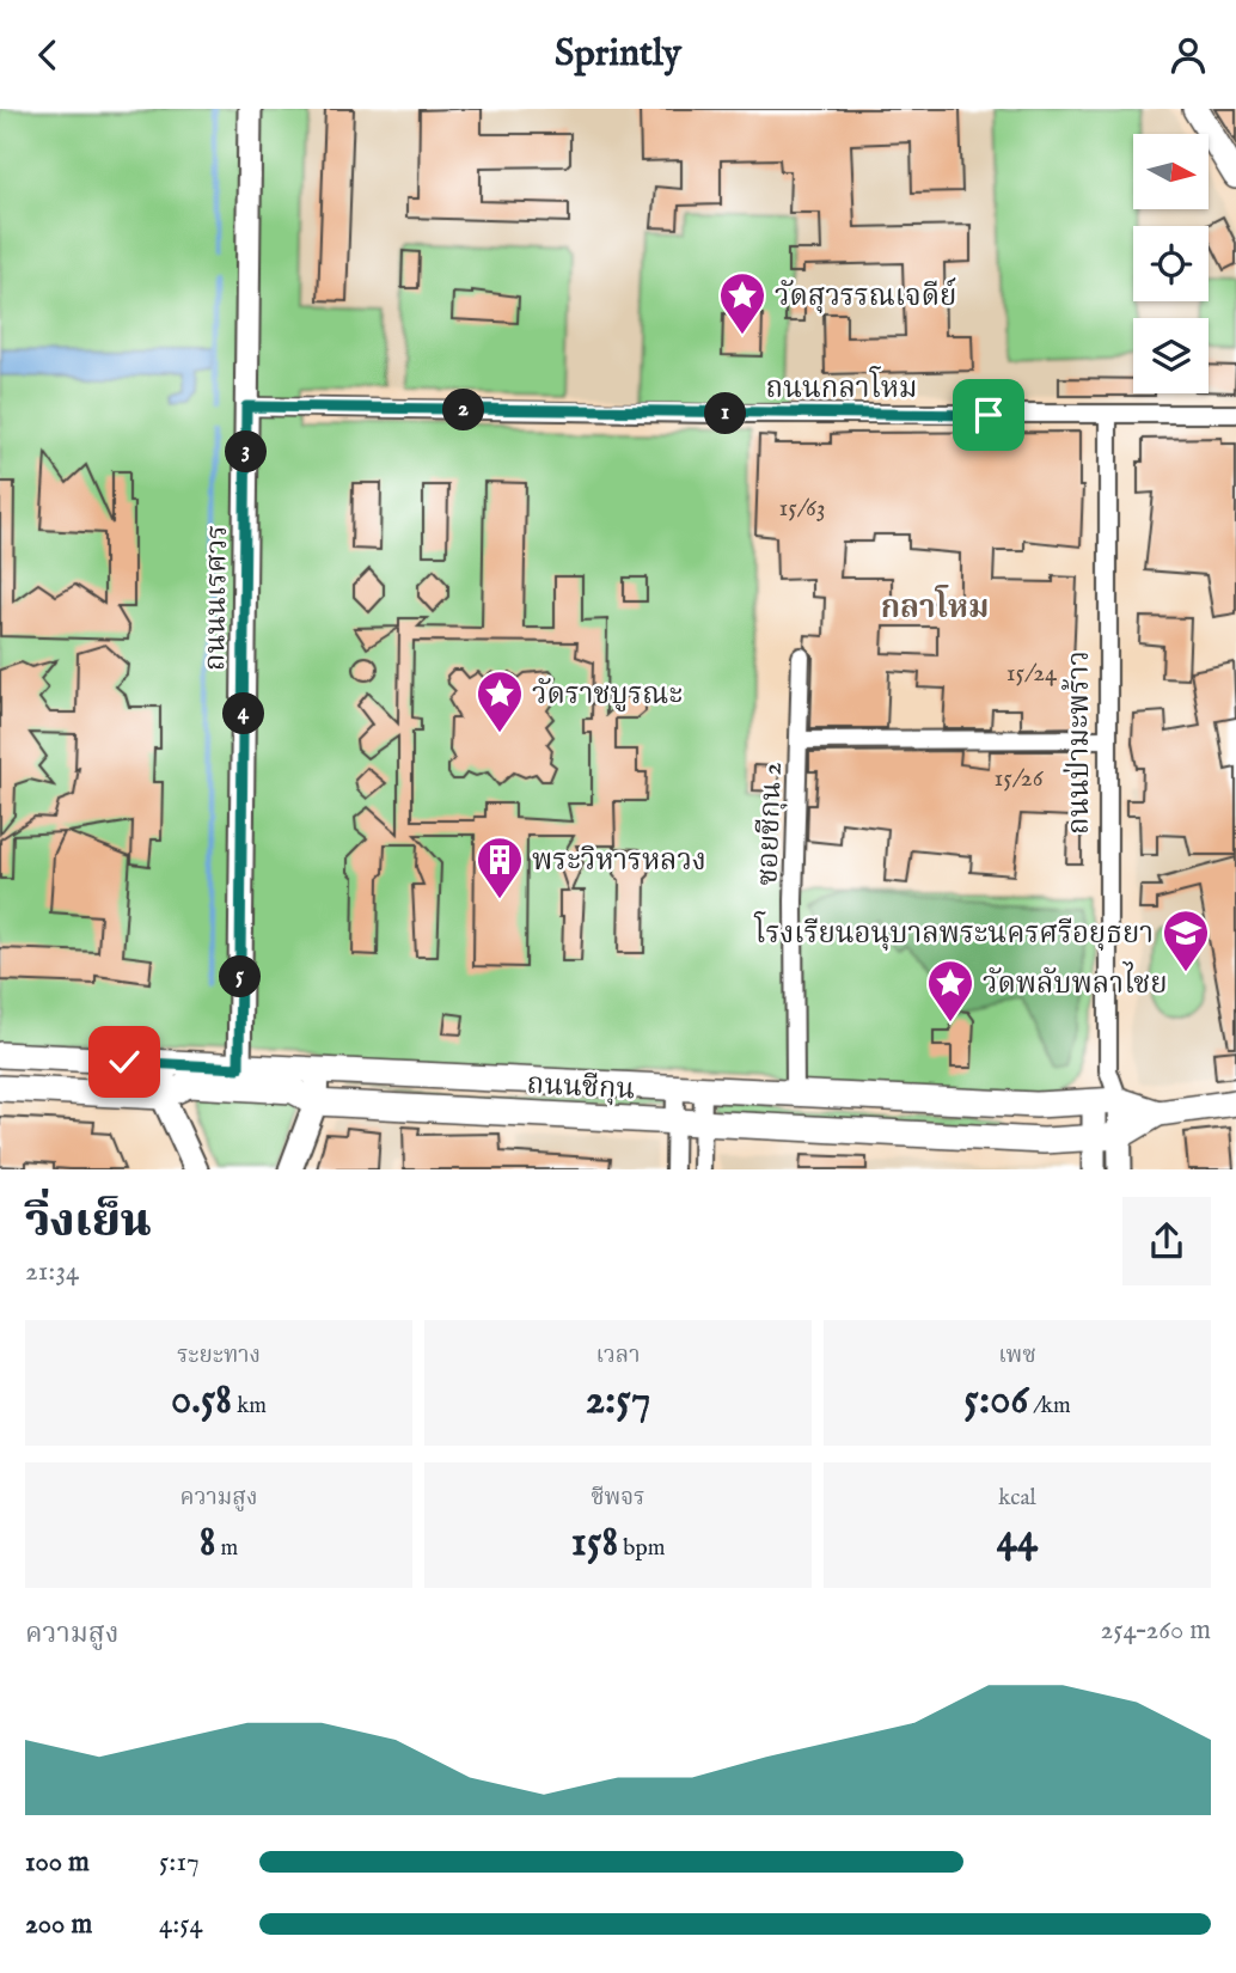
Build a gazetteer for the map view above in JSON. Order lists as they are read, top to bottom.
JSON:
{
  "streets": {
    "main road": ["ถนนชีกุน"],
    "street": [
      "ถนนกลาโหม",
      "ถนนนเรศวร",
      "ถนนป่ามะพร้าว",
      "ซอยชีกุน 2"
    ]
  },
  "crossings": [
    ["ถนนกลาโหม", "ถนนนเรศวร"],
    ["ถนนกลาโหม", "ถนนป่ามะพร้าว"],
    ["ถนนนเรศวร", "ถนนชีกุน"],
    ["ถนนป่ามะพร้าว", "ถนนชีกุน"],
    ["ซอยชีกุน 2", "ถนนชีกุน"]
  ],
  "districts": ["กลาโหม"],
  "places": {
    "place": ["วัดสุวรรณเจดีย์", "วัดราชบูรณะ", "วัดพลับพลาไชย"],
    "building": ["พระวิหารหลวง"],
    "school or university": ["โรงเรียนอนุบาลพระนครศรีอยุธยา"]
  },
  "house_numbers": ["15/63", "15/24", "15/26"],
  "north": "right",
  "page": {
    "header": "Sprintly",
    "pins": [
      "2",
      "1",
      "3",
      "4",
      "5"
    ],
    "heading": ["วิ่งเย็น", "21:34"],
    "stats": [
      ["ระยะทาง", "0.58 km"],
      ["เวลา", "2:57"],
      ["เพซ", "5:06 /km"],
      ["ความสูง", "8 m"],
      ["ชีพจร", "158 bpm"],
      ["kcal", "44"]
    ],
    "chart": ["ความสูง", "254–260 m"],
    "list": [
      {
        "name": "100 m",
        "note": "5:17"
      },
      {
        "name": "200 m",
        "note": "4:54"
      }
    ]
  }
}
